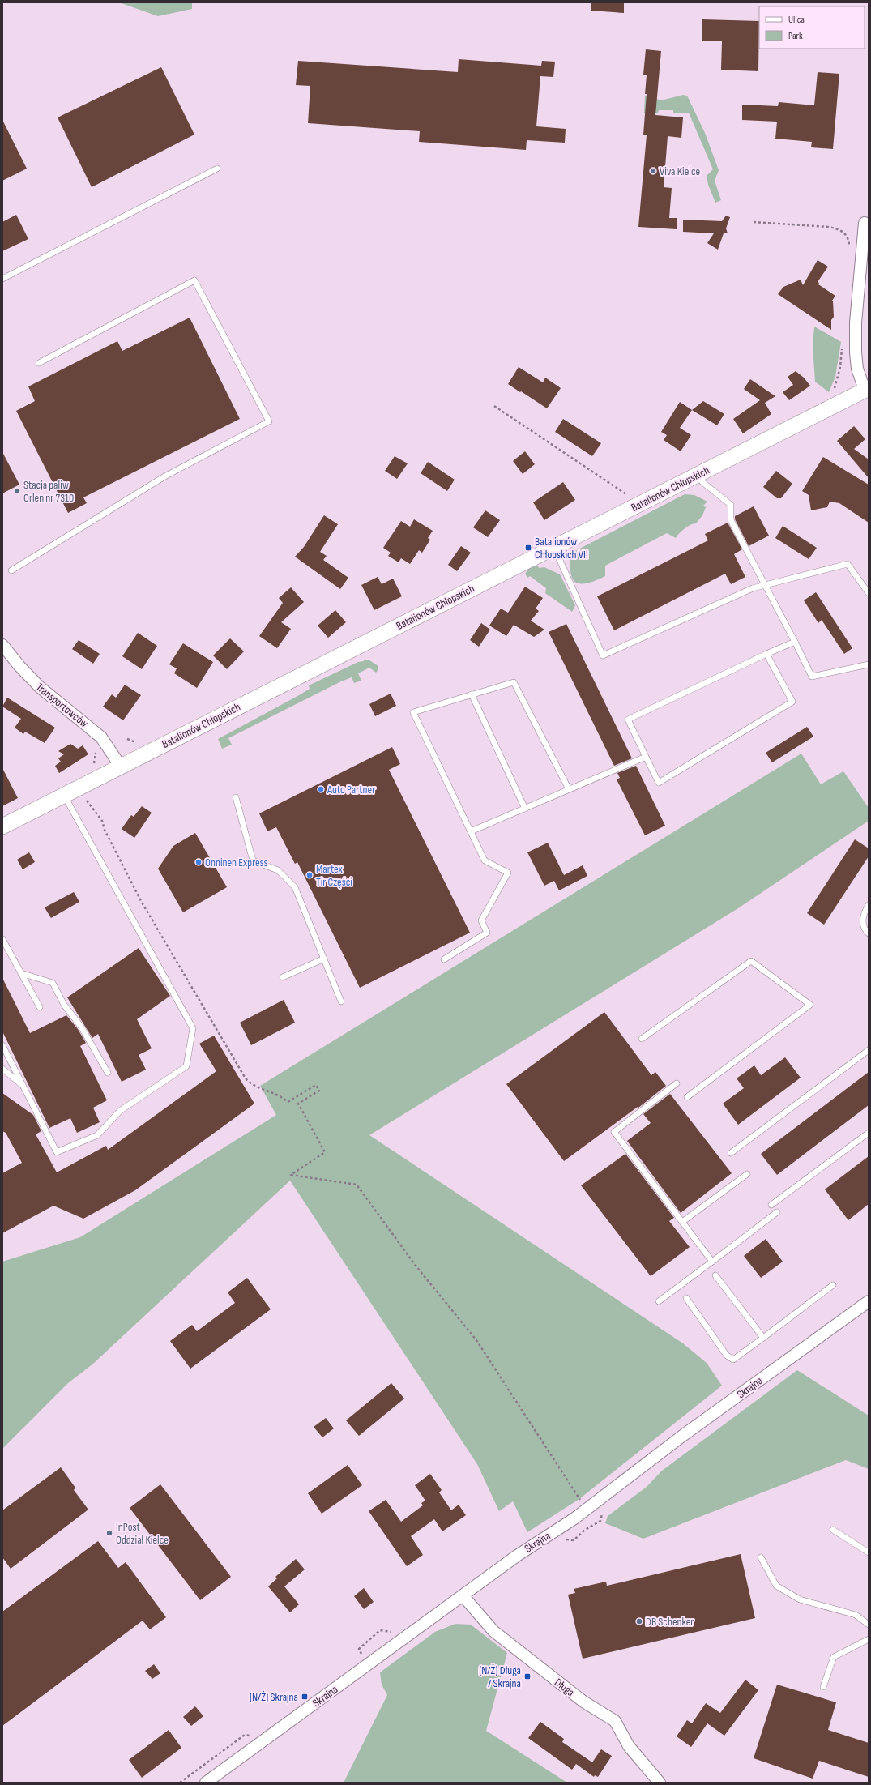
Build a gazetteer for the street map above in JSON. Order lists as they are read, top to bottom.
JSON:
{
  "streets": {
    "street": [
      "Batalionów Chłopskich",
      "Transportowców",
      "Skrajna",
      "Długa"
    ]
  },
  "crossings": [
    ["Batalionów Chłopskich", "Transportowców"],
    ["Skrajna", "Długa"]
  ],
  "places": {
    "other": [
      "Viva Kielce",
      "Stacja paliw Orlen nr 7310",
      "Auto Partner",
      "Onninen Express",
      "Martex Tir Części",
      "InPost Oddział Kielce",
      "DB Schenker"
    ],
    "transit": ["Batalionów Chłopskich VII", "(N/Ż) Długa / Skrajna", "(N/Ż) Skrajna"]
  },
  "legend": ["Ulica", "Park"]
}
